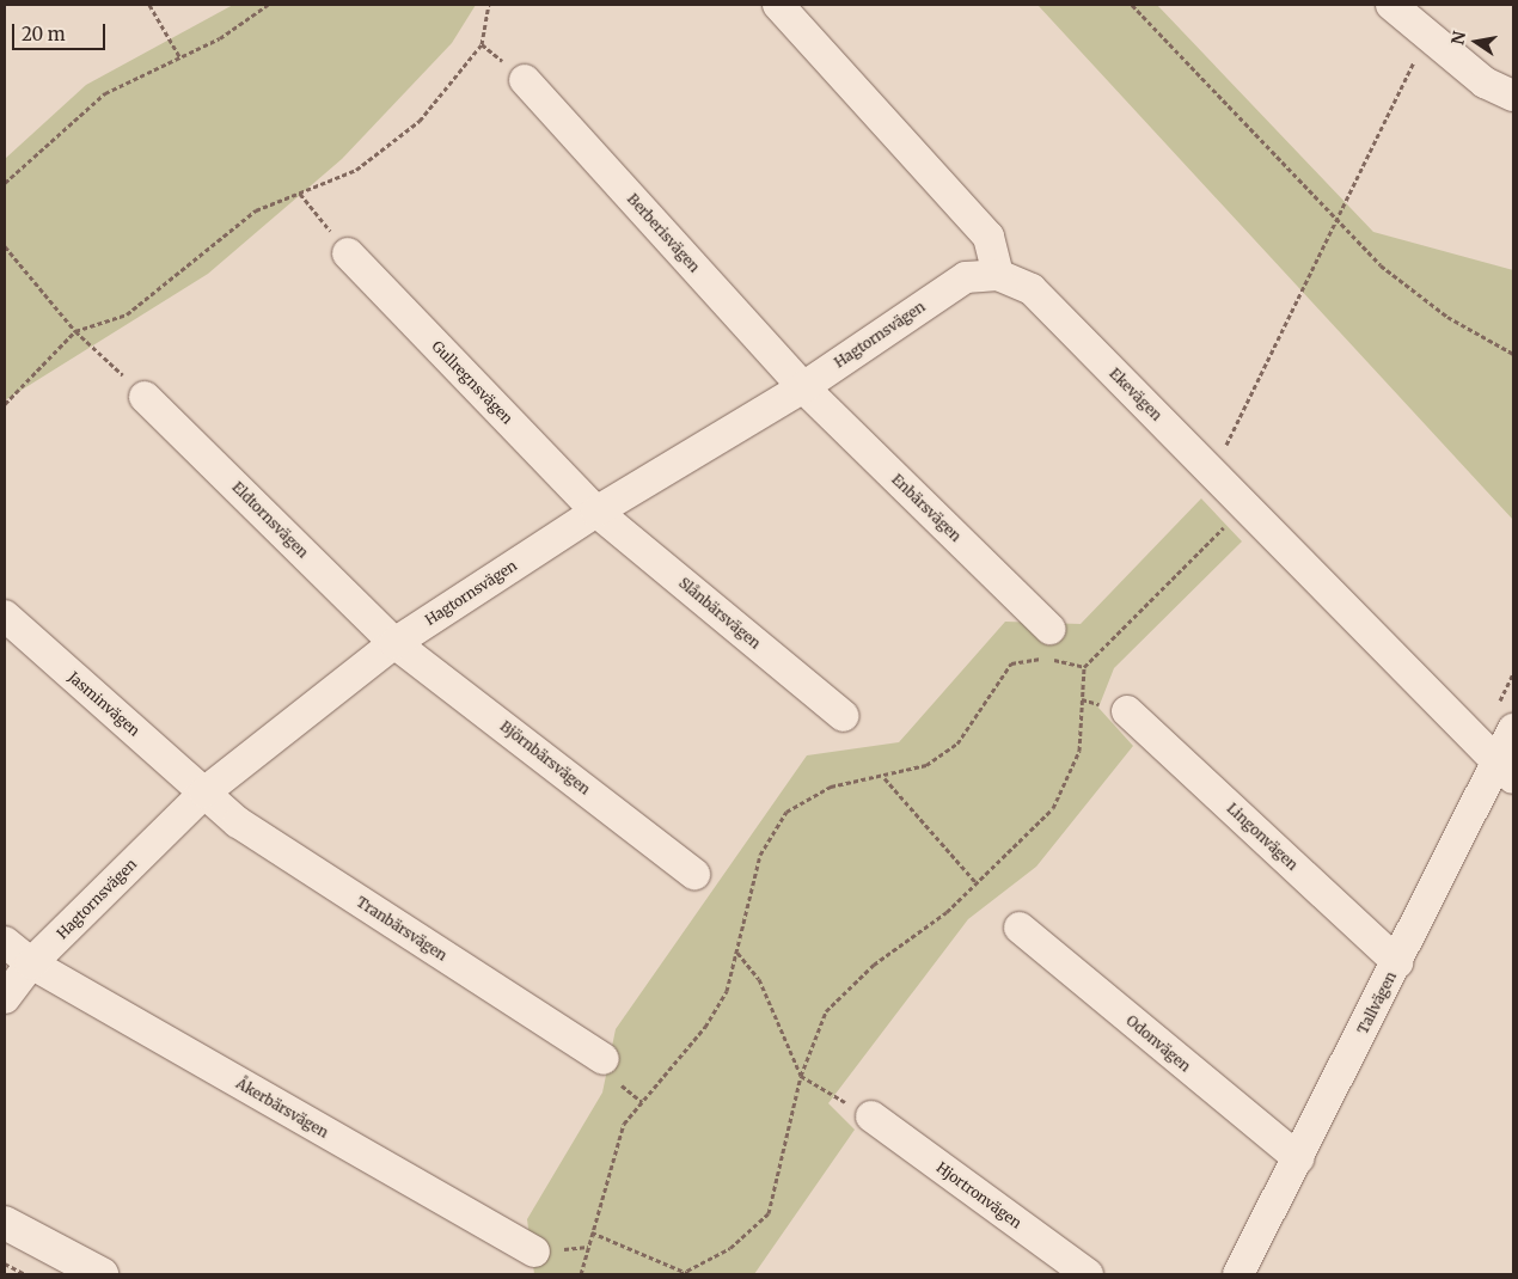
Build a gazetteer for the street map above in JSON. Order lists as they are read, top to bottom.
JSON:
{
  "streets": {
    "street": [
      "Berberisvägen",
      "Hagtornsvägen",
      "Gullregnsvägen",
      "Ekevägen",
      "Enbärsvägen",
      "Eldtornsvägen",
      "Slånbärsvägen",
      "Jasminvägen",
      "Björnbärsvägen",
      "Lingonvägen",
      "Tranbärsvägen",
      "Tallvägen",
      "Odonvägen",
      "Åkerbärsvägen",
      "Hjortronvägen"
    ]
  },
  "crossings": [
    ["Berberisvägen", "Hagtornsvägen"],
    ["Berberisvägen", "Enbärsvägen"],
    ["Hagtornsvägen", "Gullregnsvägen"],
    ["Hagtornsvägen", "Ekevägen"],
    ["Hagtornsvägen", "Enbärsvägen"],
    ["Hagtornsvägen", "Eldtornsvägen"],
    ["Hagtornsvägen", "Slånbärsvägen"],
    ["Hagtornsvägen", "Jasminvägen"],
    ["Hagtornsvägen", "Björnbärsvägen"],
    ["Hagtornsvägen", "Tranbärsvägen"],
    ["Hagtornsvägen", "Åkerbärsvägen"],
    ["Gullregnsvägen", "Slånbärsvägen"],
    ["Ekevägen", "Tallvägen"],
    ["Eldtornsvägen", "Björnbärsvägen"],
    ["Jasminvägen", "Tranbärsvägen"],
    ["Lingonvägen", "Tallvägen"],
    ["Tallvägen", "Odonvägen"]
  ],
  "scale_bar": "20 m",
  "north": "left"
}
